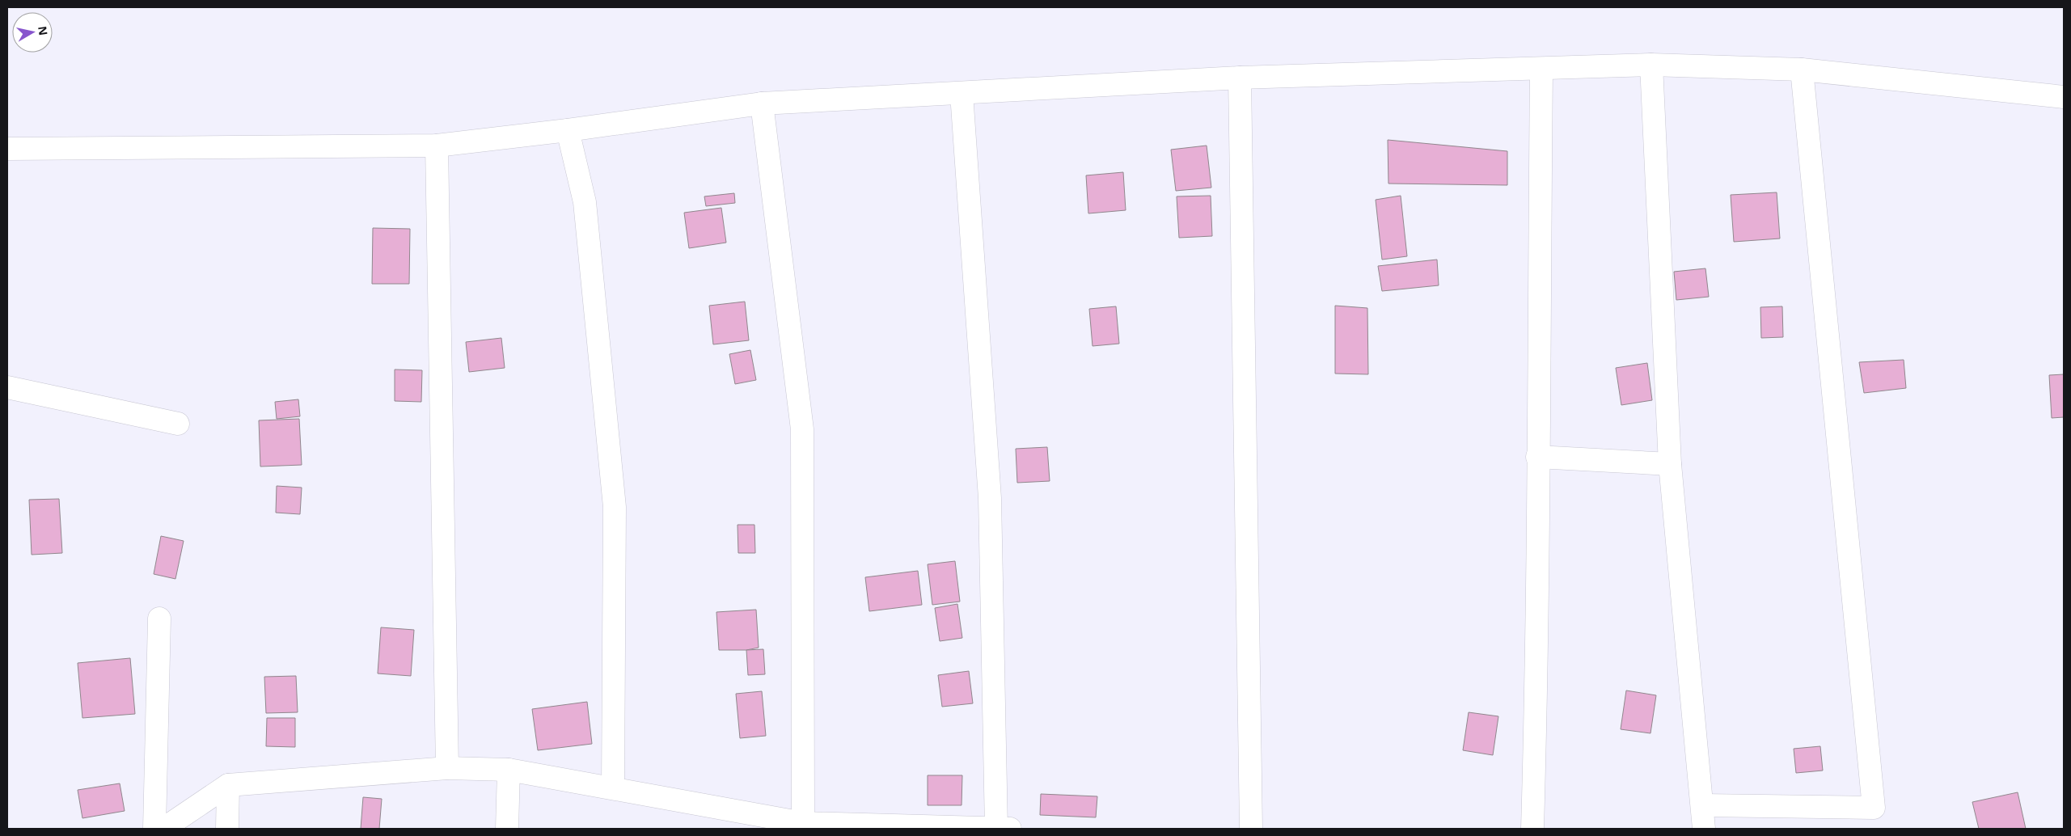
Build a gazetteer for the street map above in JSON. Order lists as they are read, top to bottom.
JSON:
{
  "north": "right"
}
